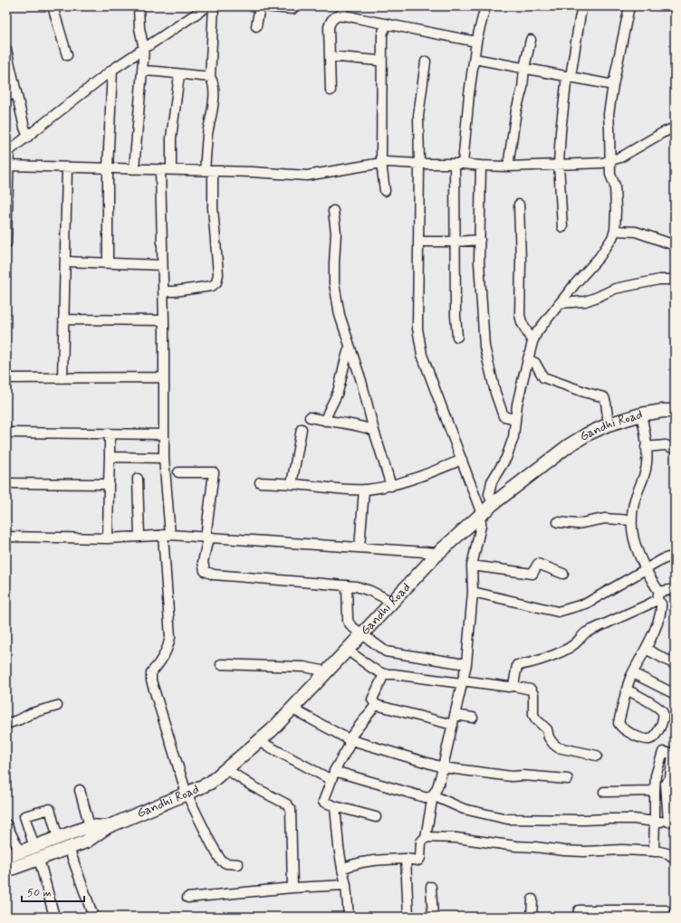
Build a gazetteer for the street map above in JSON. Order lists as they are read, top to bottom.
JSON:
{
  "streets": {
    "main road": ["Gandhi Road"]
  },
  "scale_bar": "50 m"
}
